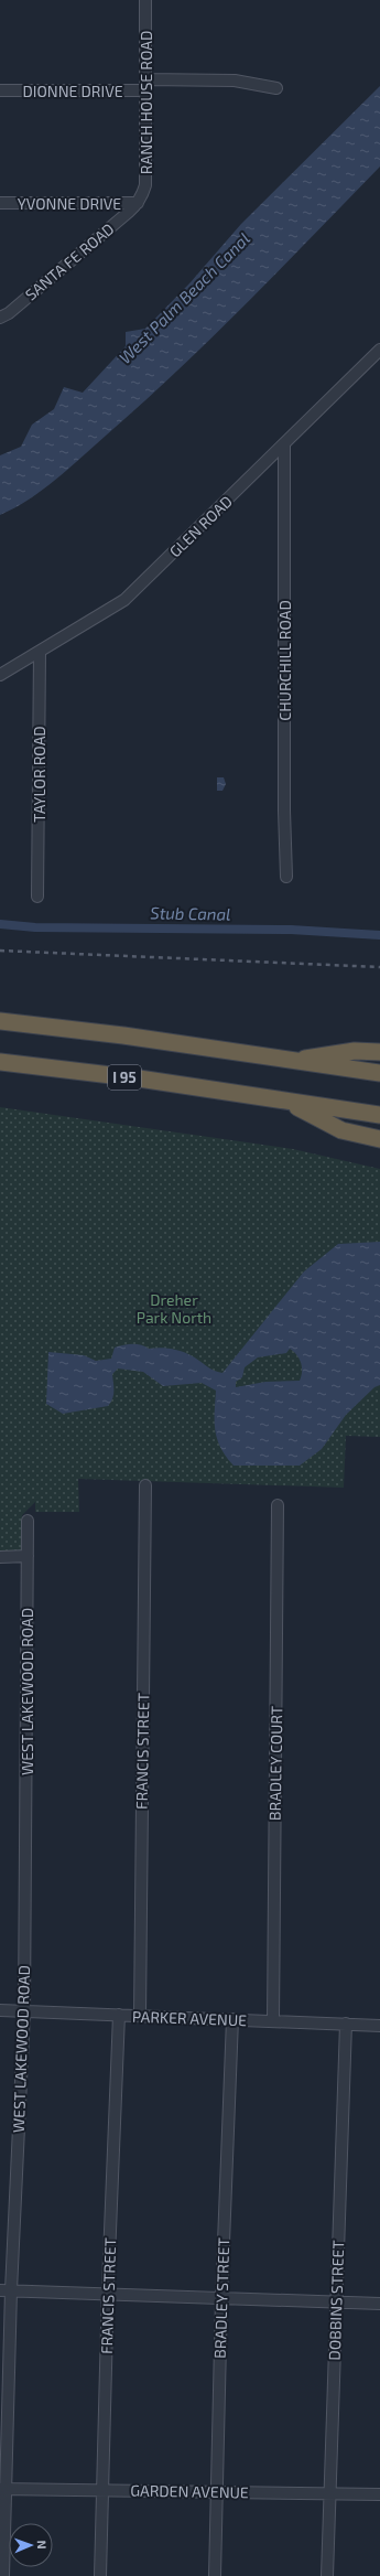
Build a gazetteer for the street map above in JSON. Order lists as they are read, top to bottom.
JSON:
{
  "streets": {
    "highway": ["I 95"],
    "street": [
      "DIONNE DRIVE",
      "RANCH HOUSE ROAD",
      "YVONNE DRIVE",
      "SANTA FE ROAD",
      "GLEN ROAD",
      "CHURCHILL ROAD",
      "TAYLOR ROAD",
      "WEST LAKEWOOD ROAD",
      "FRANCIS STREET",
      "BRADLEY COURT",
      "PARKER AVENUE",
      "BRADLEY STREET",
      "DOBBINS STREET",
      "GARDEN AVENUE"
    ]
  },
  "crossings": [
    ["DIONNE DRIVE", "RANCH HOUSE ROAD"],
    ["RANCH HOUSE ROAD", "YVONNE DRIVE"],
    ["RANCH HOUSE ROAD", "SANTA FE ROAD"],
    ["YVONNE DRIVE", "SANTA FE ROAD"],
    ["GLEN ROAD", "CHURCHILL ROAD"],
    ["GLEN ROAD", "TAYLOR ROAD"],
    ["WEST LAKEWOOD ROAD", "PARKER AVENUE"],
    ["WEST LAKEWOOD ROAD", "GARDEN AVENUE"],
    ["FRANCIS STREET", "PARKER AVENUE"],
    ["FRANCIS STREET", "GARDEN AVENUE"],
    ["BRADLEY COURT", "PARKER AVENUE"],
    ["PARKER AVENUE", "BRADLEY STREET"],
    ["PARKER AVENUE", "DOBBINS STREET"],
    ["BRADLEY STREET", "GARDEN AVENUE"],
    ["DOBBINS STREET", "GARDEN AVENUE"]
  ],
  "water": ["West Palm Beach Canal", "Stub Canal"],
  "parks": ["Dreher Park North"],
  "north": "right"
}
